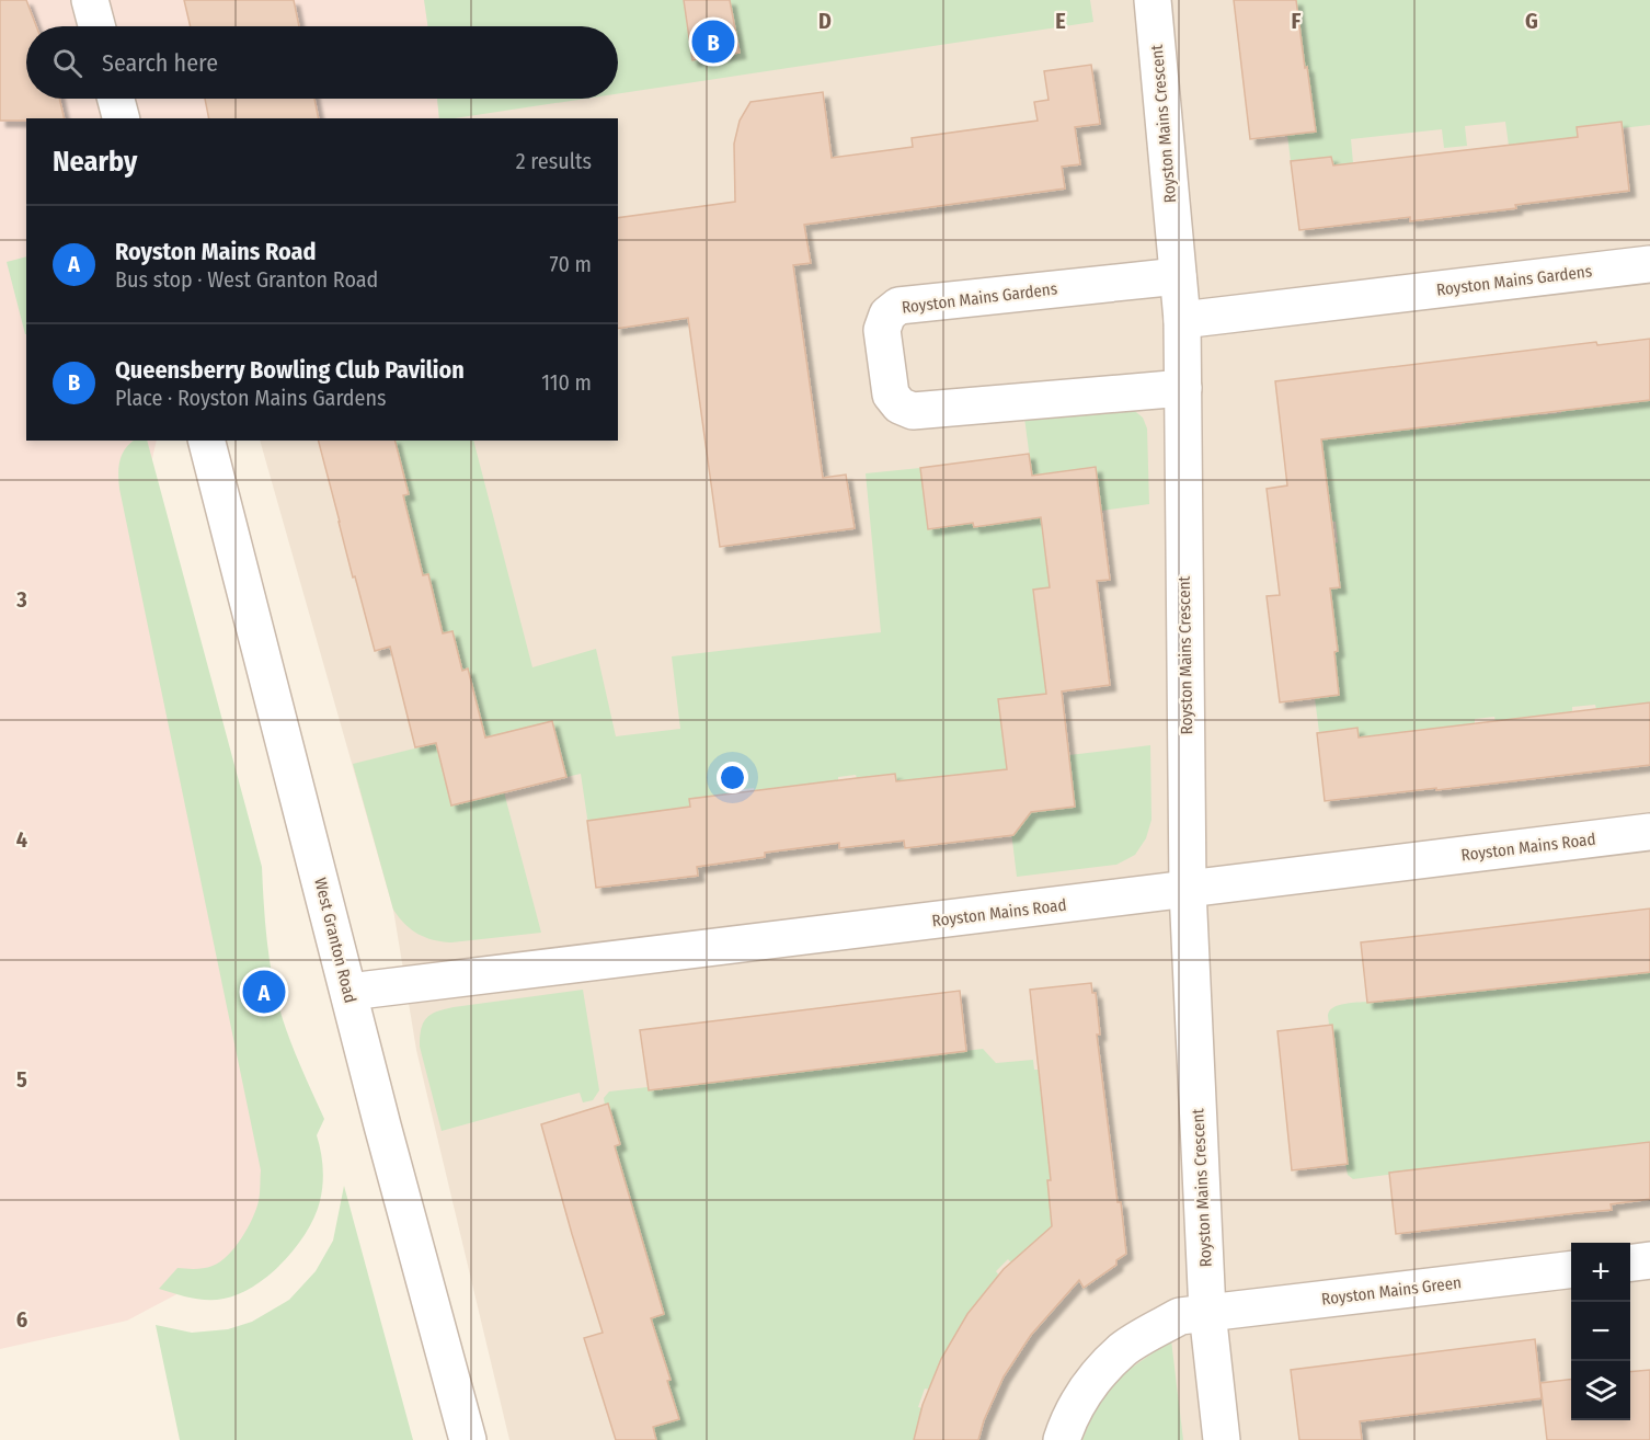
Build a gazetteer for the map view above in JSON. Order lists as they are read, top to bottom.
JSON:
{
  "streets": {
    "street": [
      "Royston Mains Crescent",
      "Royston Mains Gardens",
      "Royston Mains Road",
      "West Granton Road",
      "Royston Mains Green"
    ]
  },
  "crossings": [
    ["Royston Mains Crescent", "Royston Mains Gardens"],
    ["Royston Mains Crescent", "Royston Mains Road"],
    ["Royston Mains Crescent", "Royston Mains Green"],
    ["Royston Mains Road", "West Granton Road"]
  ],
  "page": {
    "pins": ["B", "A"],
    "search": "Search here",
    "heading": ["Nearby", "2 results"],
    "list": [
      {
        "mark": "A",
        "name": "Royston Mains Road",
        "note": "Bus stop · West Granton Road",
        "value": "70 m"
      },
      {
        "mark": "B",
        "name": "Queensberry Bowling Club Pavilion",
        "note": "Place · Royston Mains Gardens",
        "value": "110 m"
      }
    ],
    "map_buttons": ["+", "−"]
  },
  "grid": {
    "columns": [
      "D",
      "E",
      "F",
      "G"
    ],
    "rows": [
      "3",
      "4",
      "5",
      "6"
    ]
  }
}
